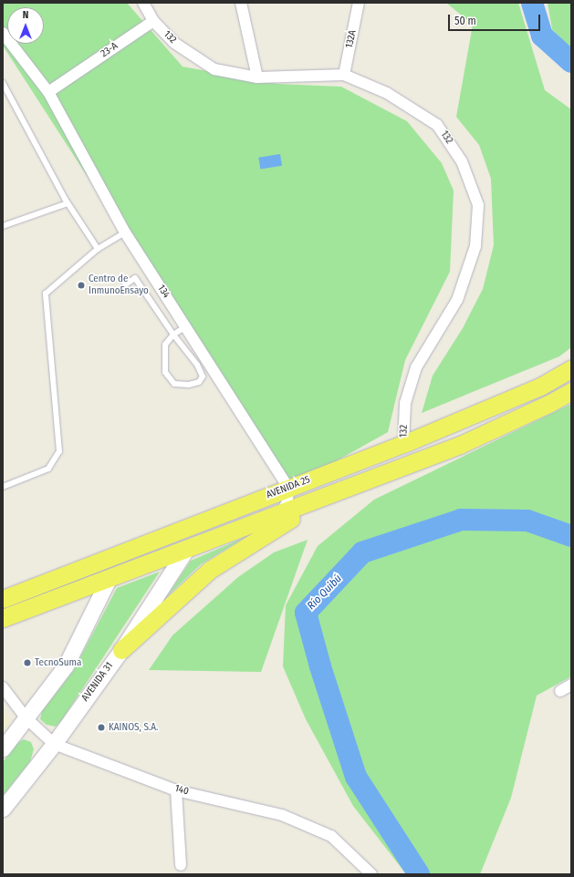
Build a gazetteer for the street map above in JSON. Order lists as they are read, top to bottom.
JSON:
{
  "streets": {
    "main road": ["AVENIDA 25", "AVENIDA 31"],
    "street": [
      "132",
      "132A",
      "23-A",
      "134",
      "140"
    ]
  },
  "crossings": [
    ["132", "132A"],
    ["132", "23-A"],
    ["132", "AVENIDA 25"],
    ["23-A", "134"],
    ["134", "AVENIDA 25"],
    ["AVENIDA 31", "140"]
  ],
  "water": ["Río Quibú"],
  "places": ["Centro de InmunoEnsayo", "TecnoSuma", "KAINOS, S.A."],
  "scale_bar": "50 m",
  "north": "top"
}
